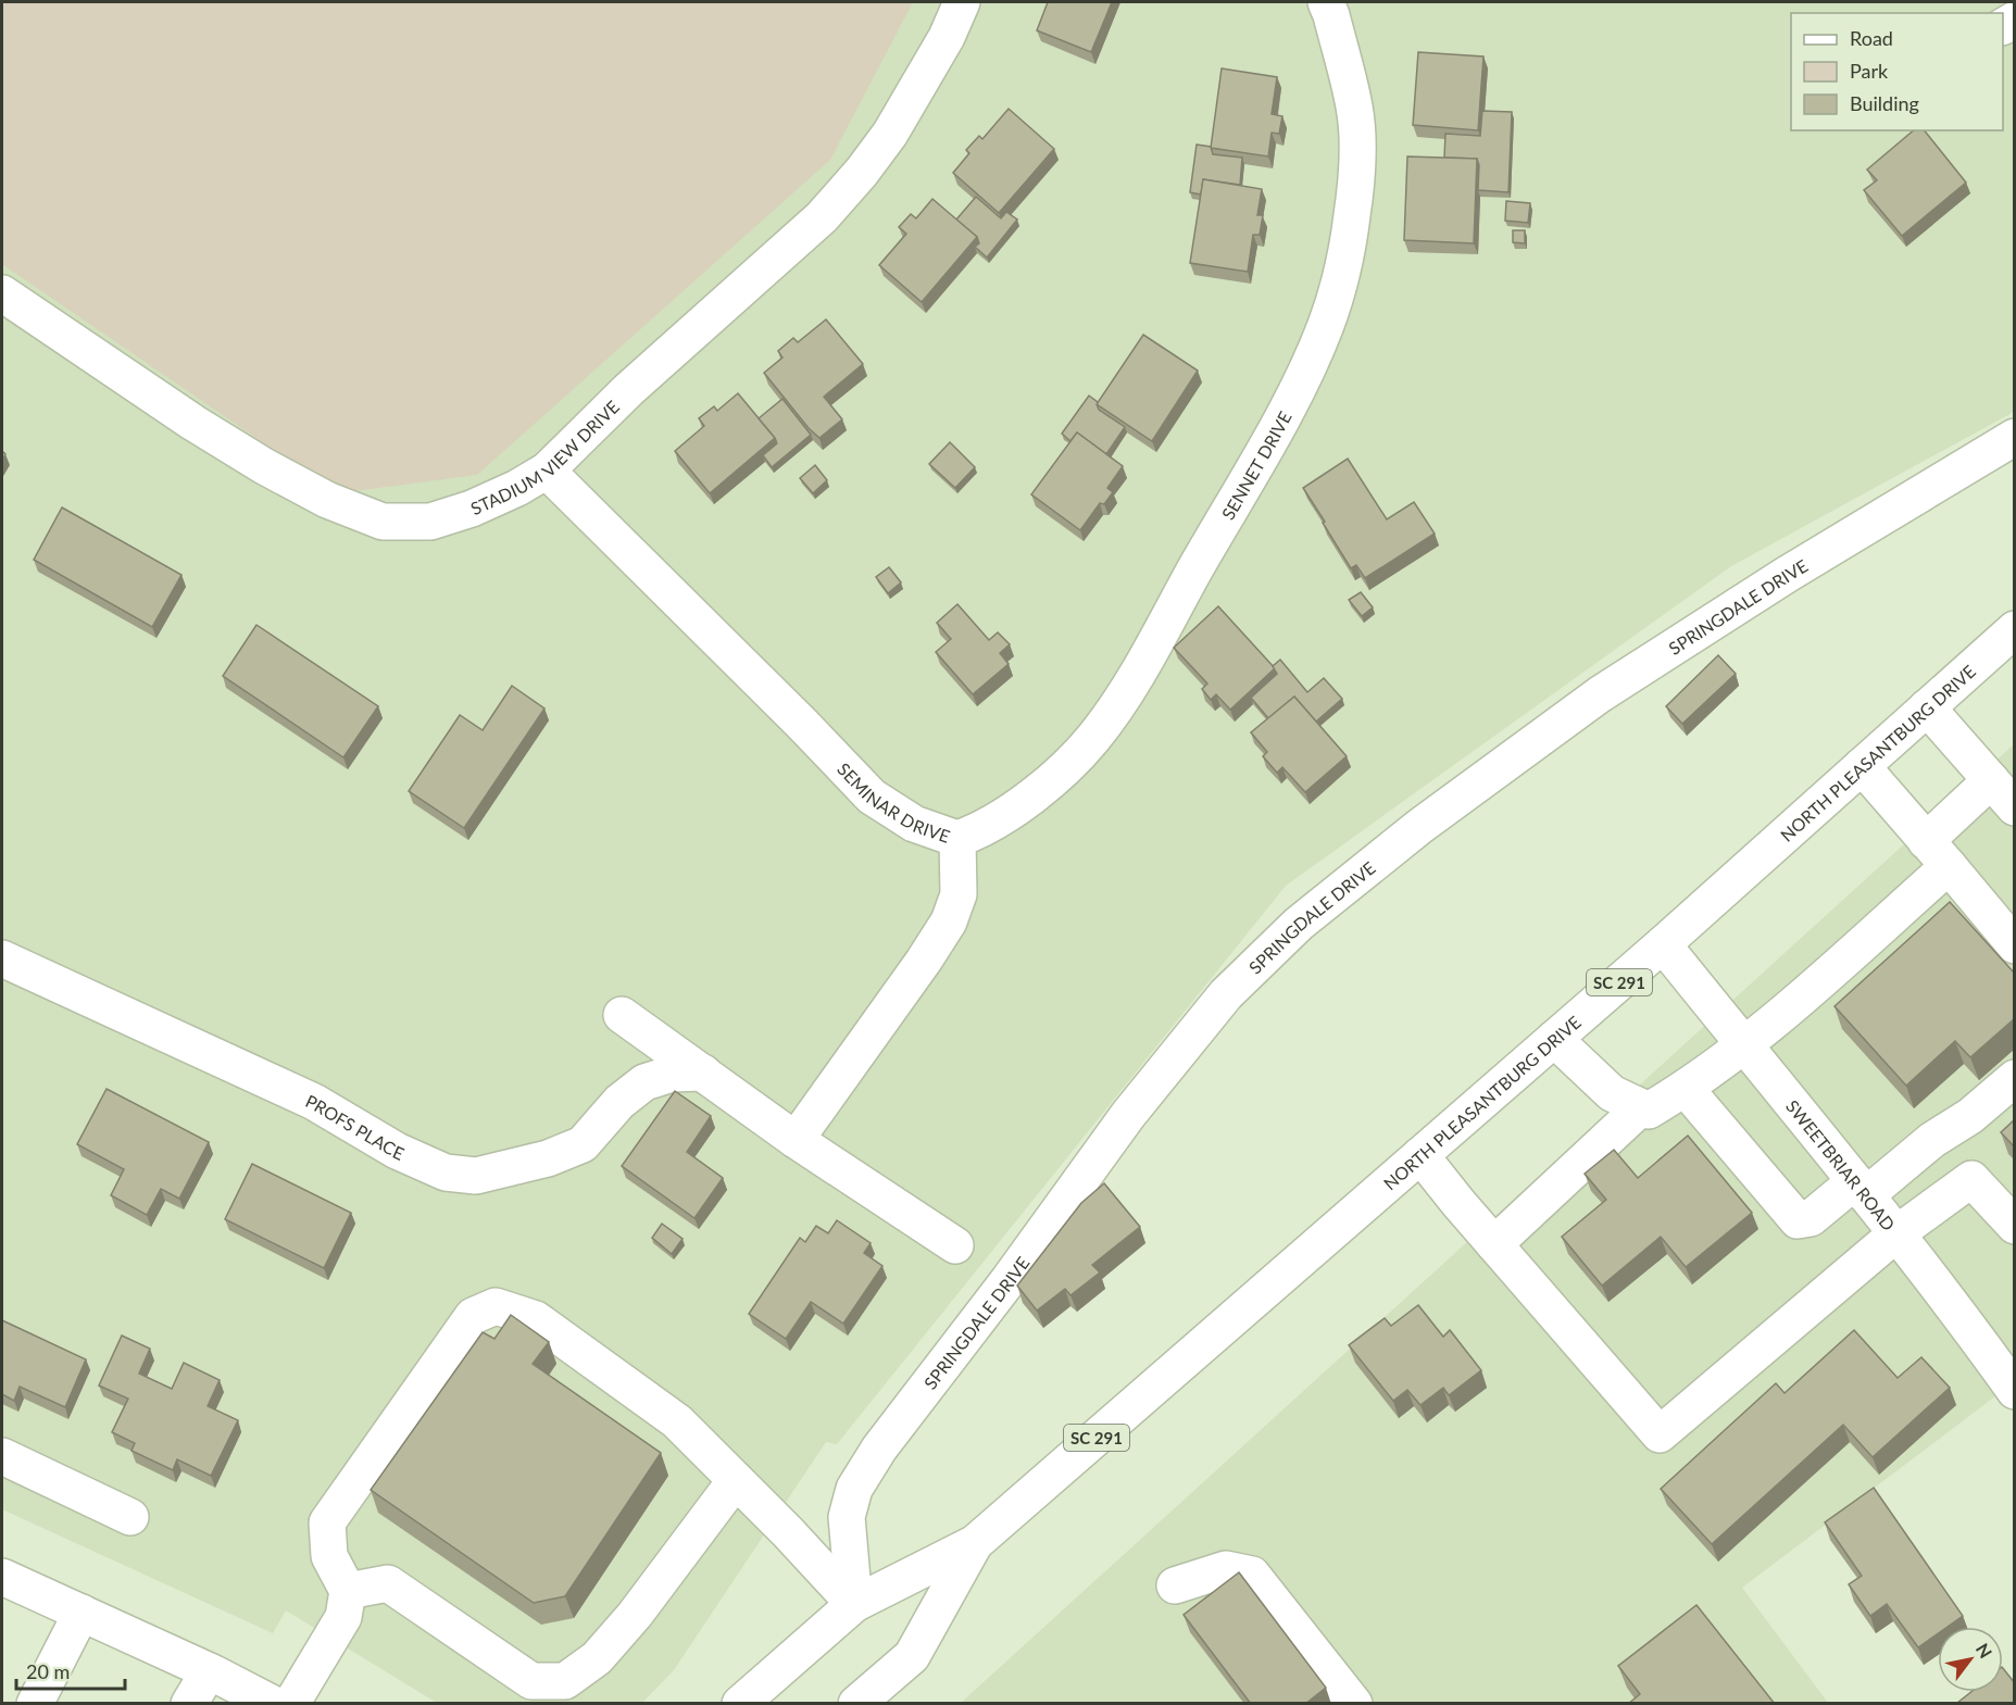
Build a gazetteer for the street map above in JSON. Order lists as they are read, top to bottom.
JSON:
{
  "streets": {
    "street": [
      "STADIUM VIEW DRIVE",
      "SENNET DRIVE",
      "SPRINGDALE DRIVE",
      "NORTH PLEASANTBURG DRIVE",
      "SEMINAR DRIVE",
      "SC 291",
      "PROFS PLACE",
      "SWEETBRIAR ROAD"
    ]
  },
  "crossings": [
    ["STADIUM VIEW DRIVE", "SEMINAR DRIVE"],
    ["SENNET DRIVE", "SEMINAR DRIVE"],
    ["SPRINGDALE DRIVE", "NORTH PLEASANTBURG DRIVE"],
    ["NORTH PLEASANTBURG DRIVE", "SWEETBRIAR ROAD"]
  ],
  "legend": ["Road", "Park", "Building"],
  "scale_bar": "20 m",
  "north": "top right"
}
